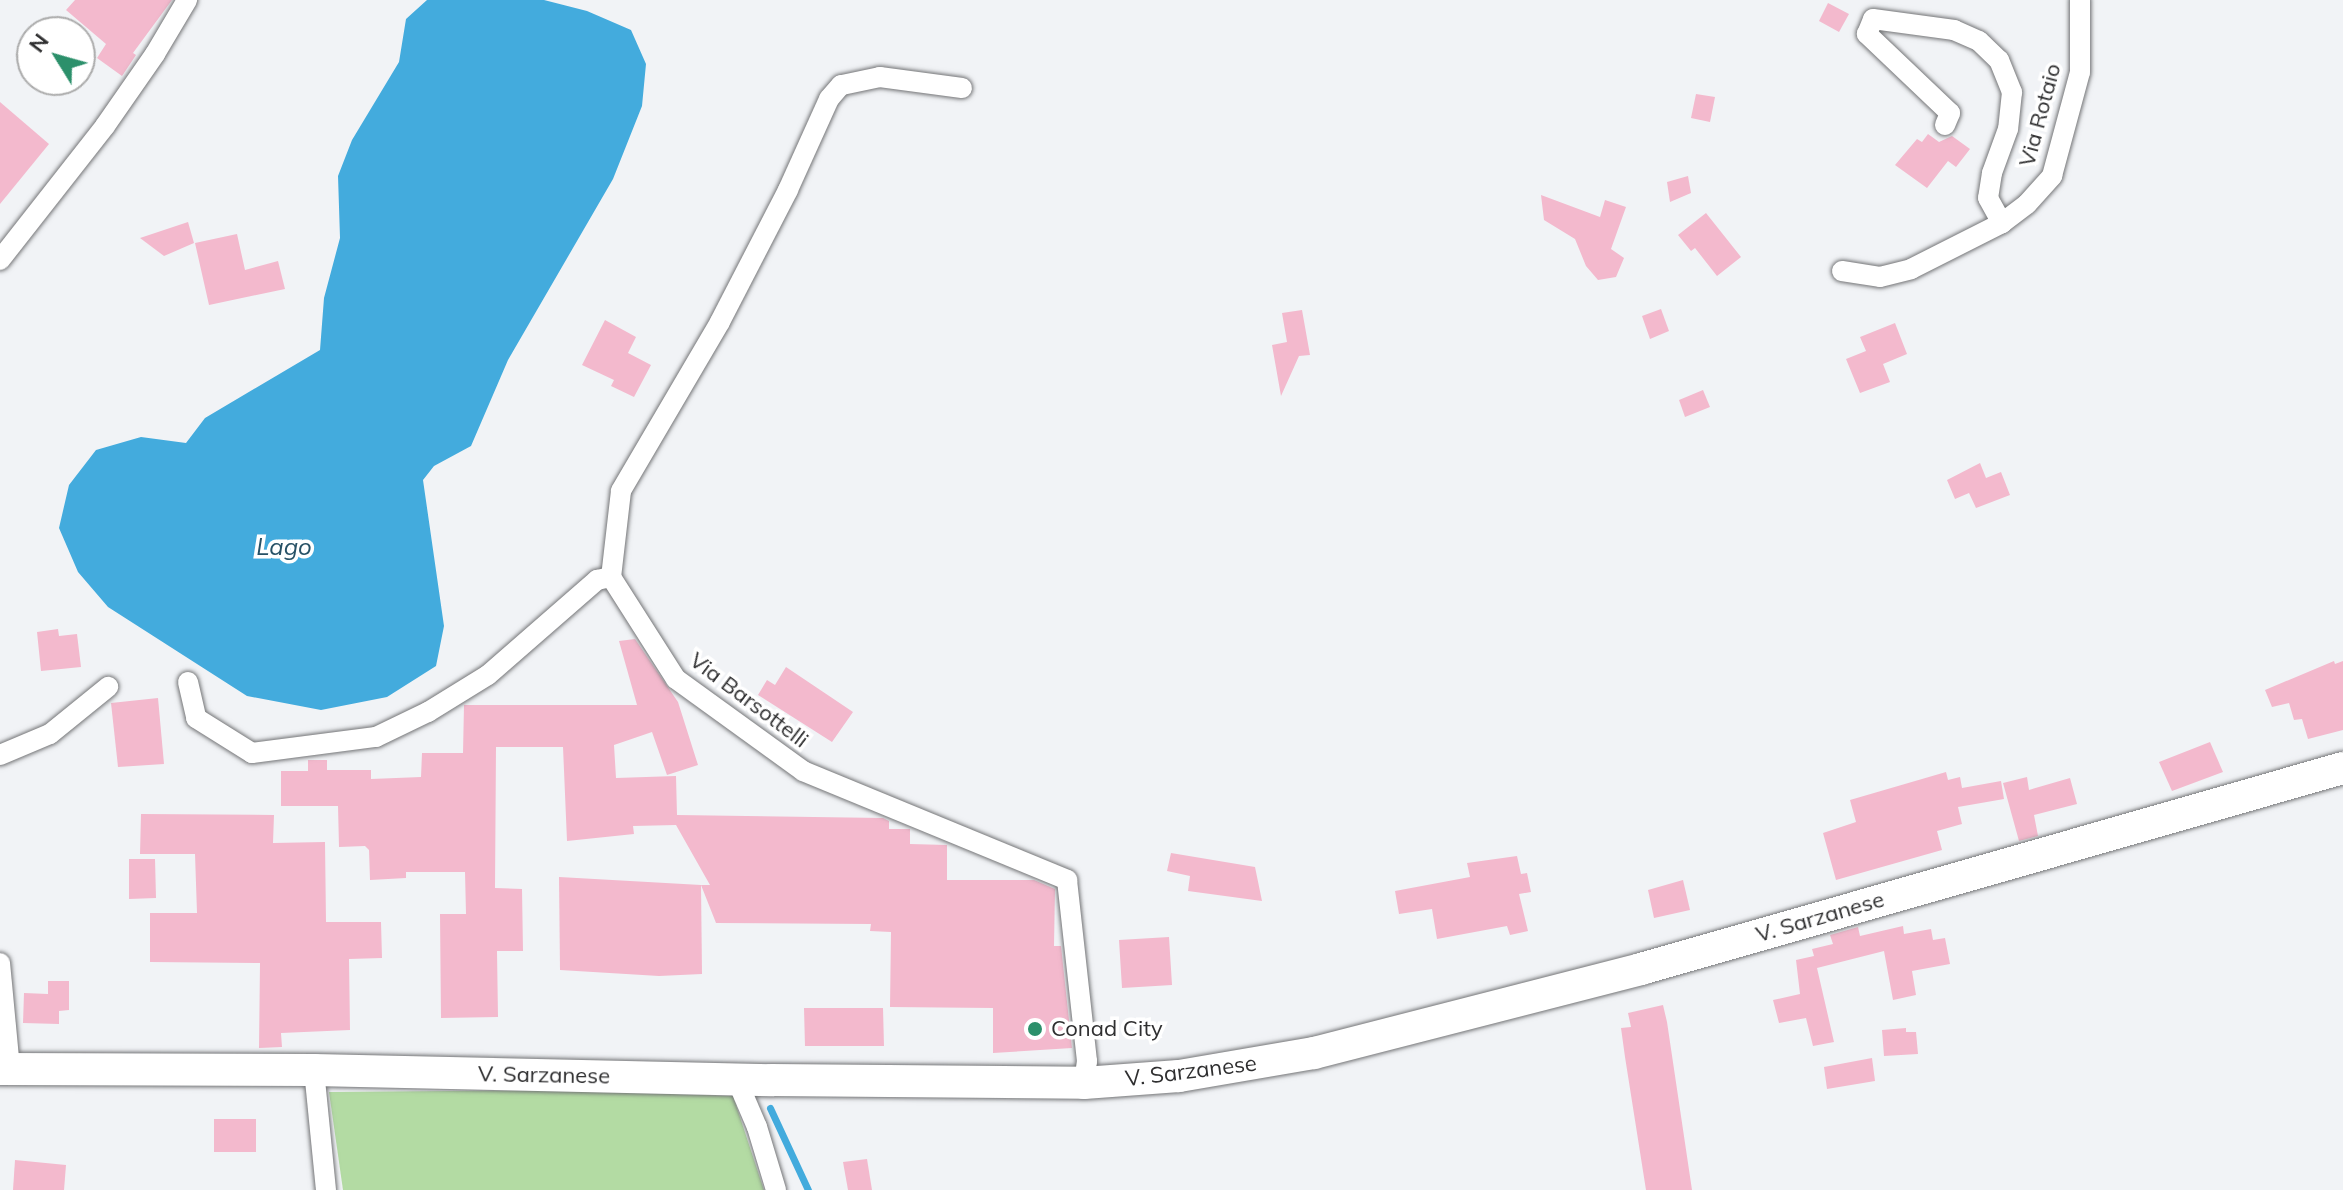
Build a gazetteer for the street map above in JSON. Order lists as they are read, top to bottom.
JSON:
{
  "streets": {
    "main road": ["V. Sarzanese"],
    "street": ["Via Rotaio", "Via Barsottelli"]
  },
  "crossings": [
    ["Via Barsottelli", "V. Sarzanese"]
  ],
  "water": ["Lago"],
  "places": ["Conad City"],
  "north": "top left"
}
